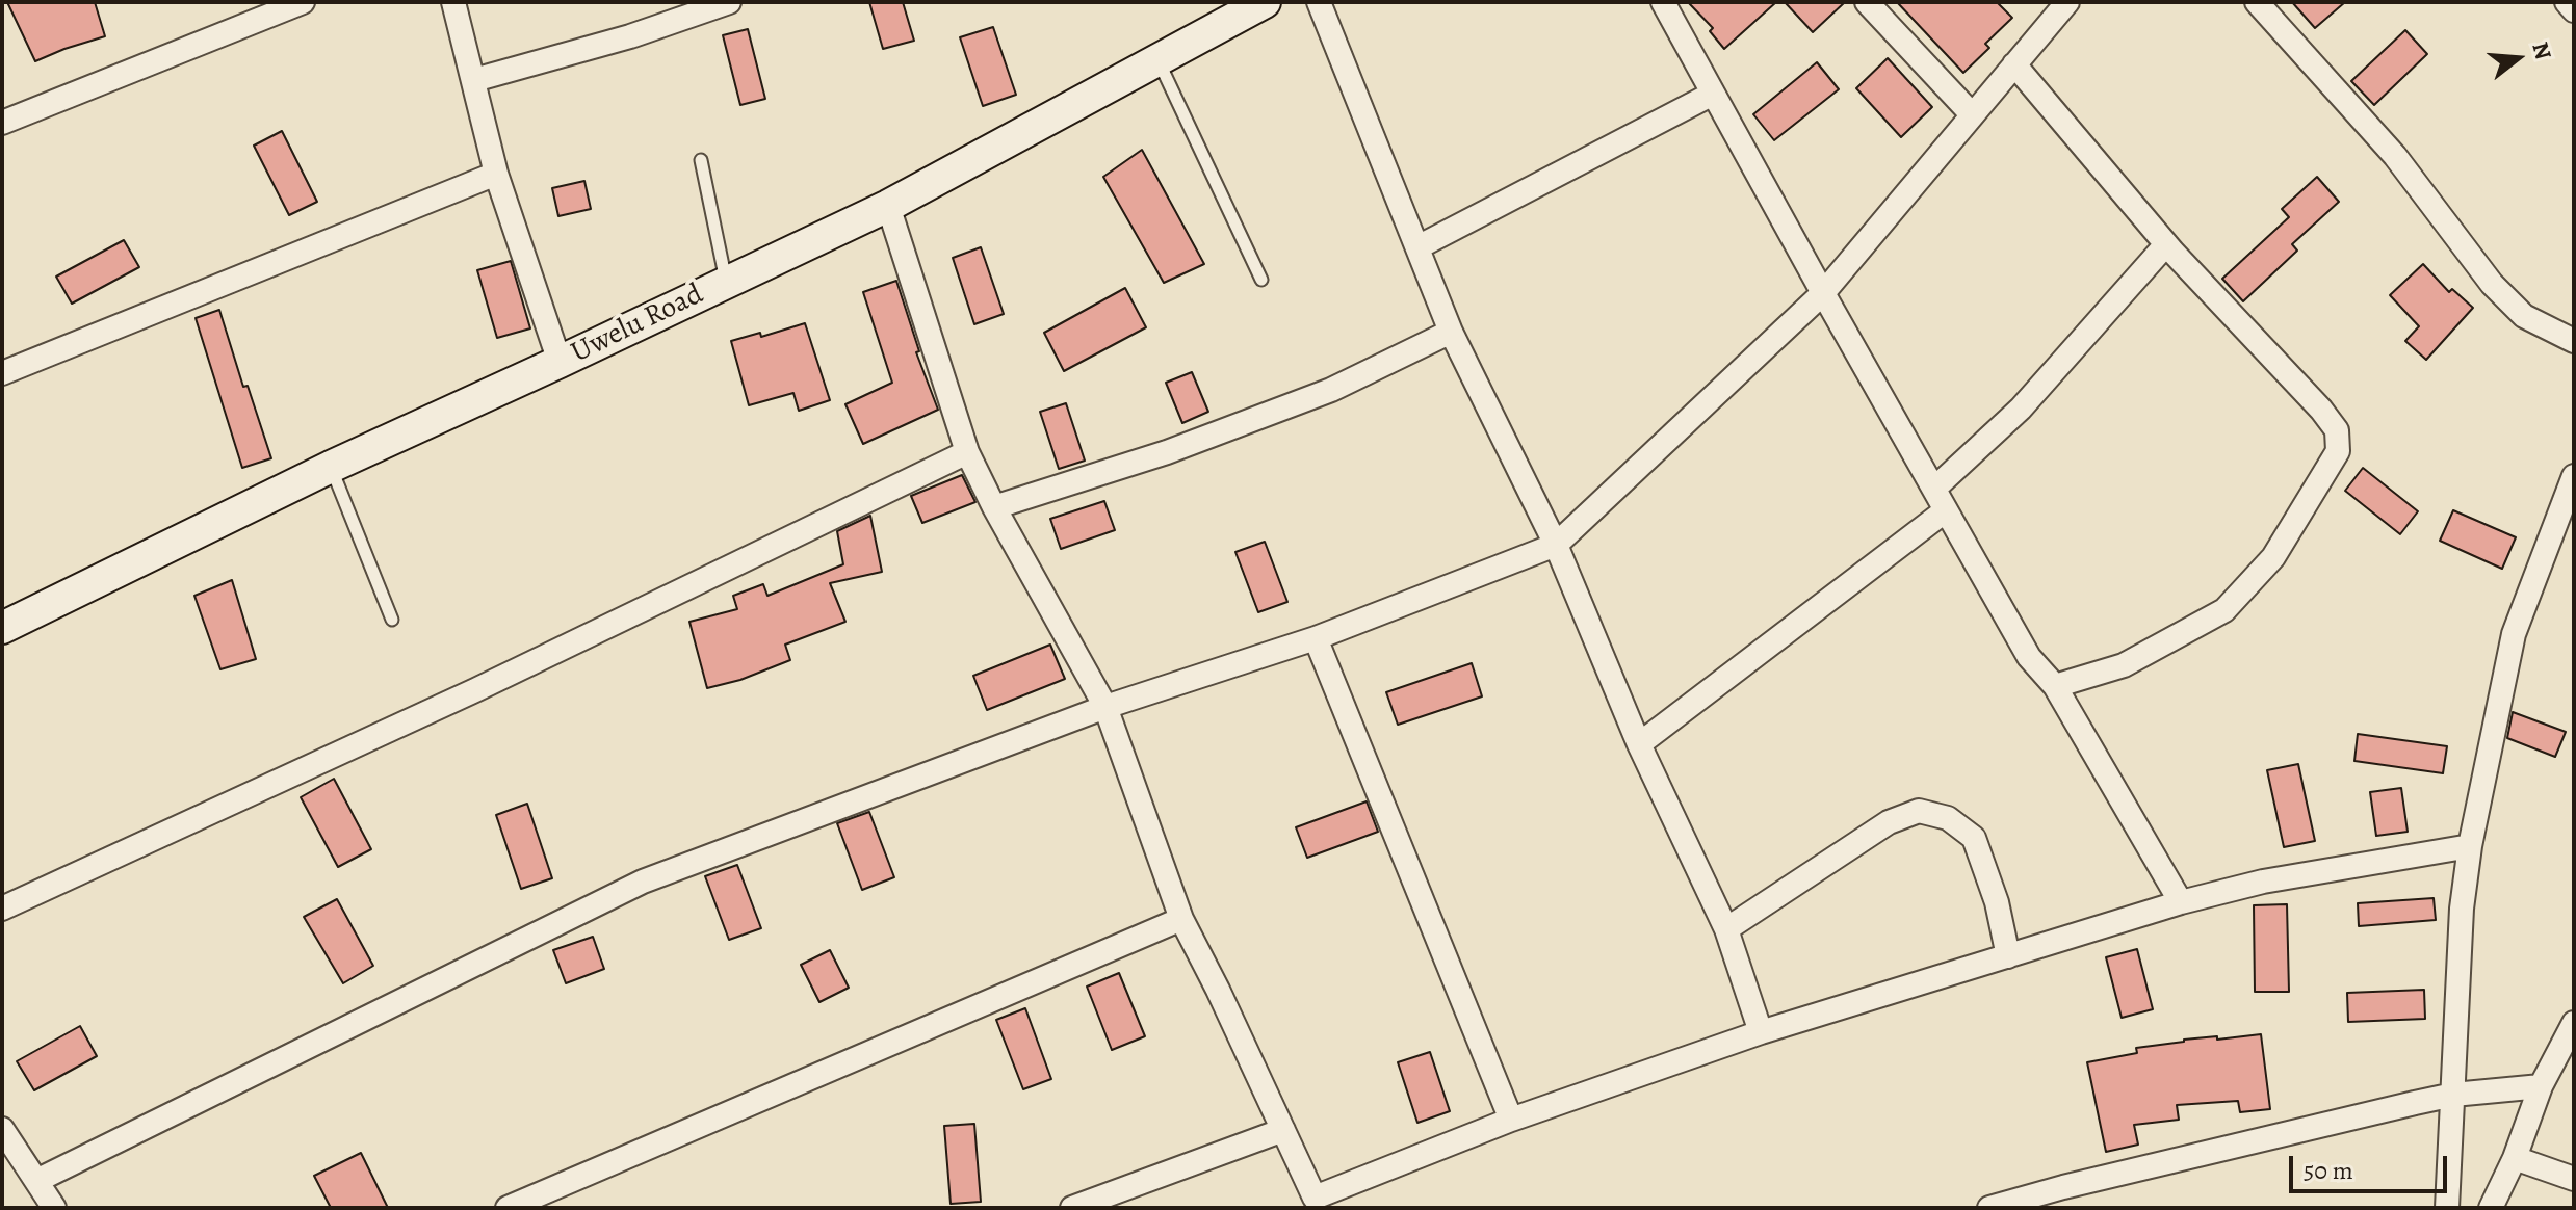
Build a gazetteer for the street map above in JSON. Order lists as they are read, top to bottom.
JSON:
{
  "streets": {
    "street": ["Uwelu Road"]
  },
  "scale_bar": "50 m",
  "north": "right"
}
